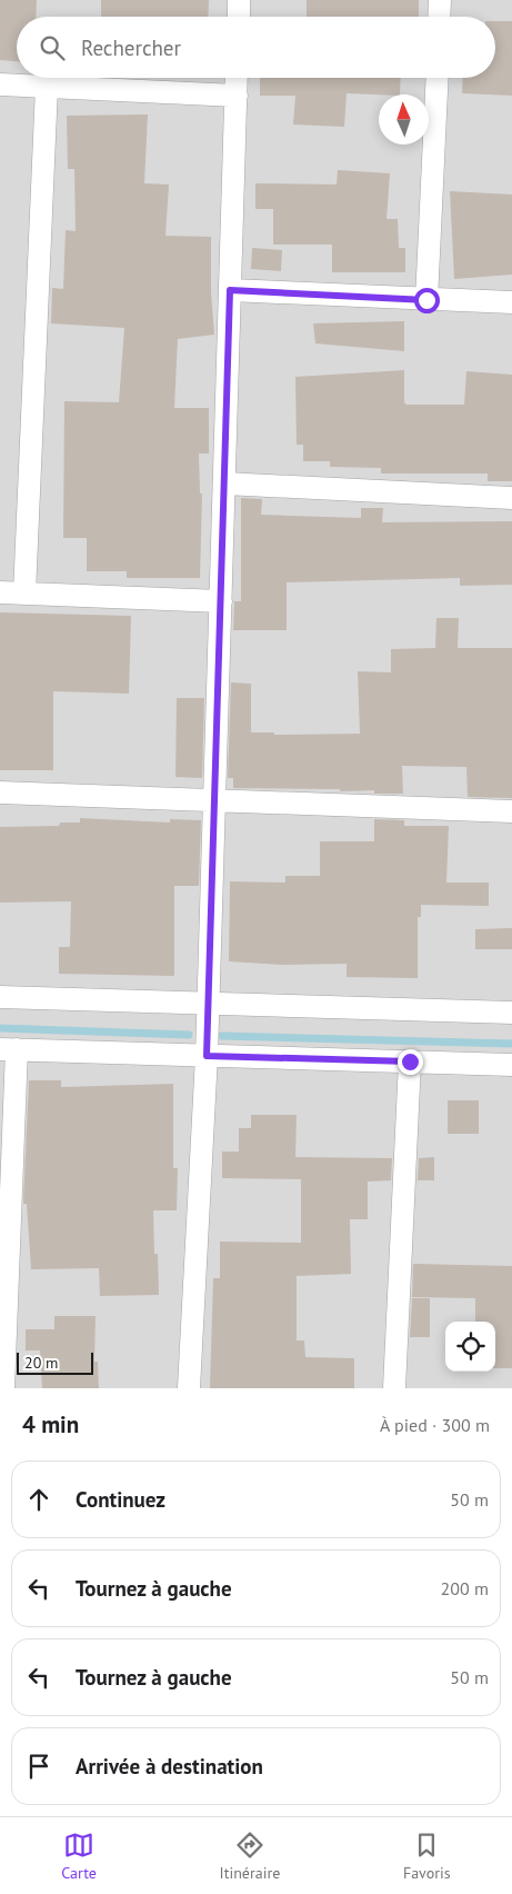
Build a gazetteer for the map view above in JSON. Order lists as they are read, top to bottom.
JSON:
{
  "scale_bar": "20 m",
  "north": "top",
  "page": {
    "search": "Rechercher",
    "scale": "20 m",
    "heading": ["4 min", "À pied · 300 m"],
    "list": [
      ["Continuez", "50 m"],
      ["Tournez à gauche", "200 m"],
      ["Tournez à gauche", "50 m"],
      "Arrivée à destination"
    ],
    "nav": ["Carte", "Itinéraire", "Favoris"]
  }
}
